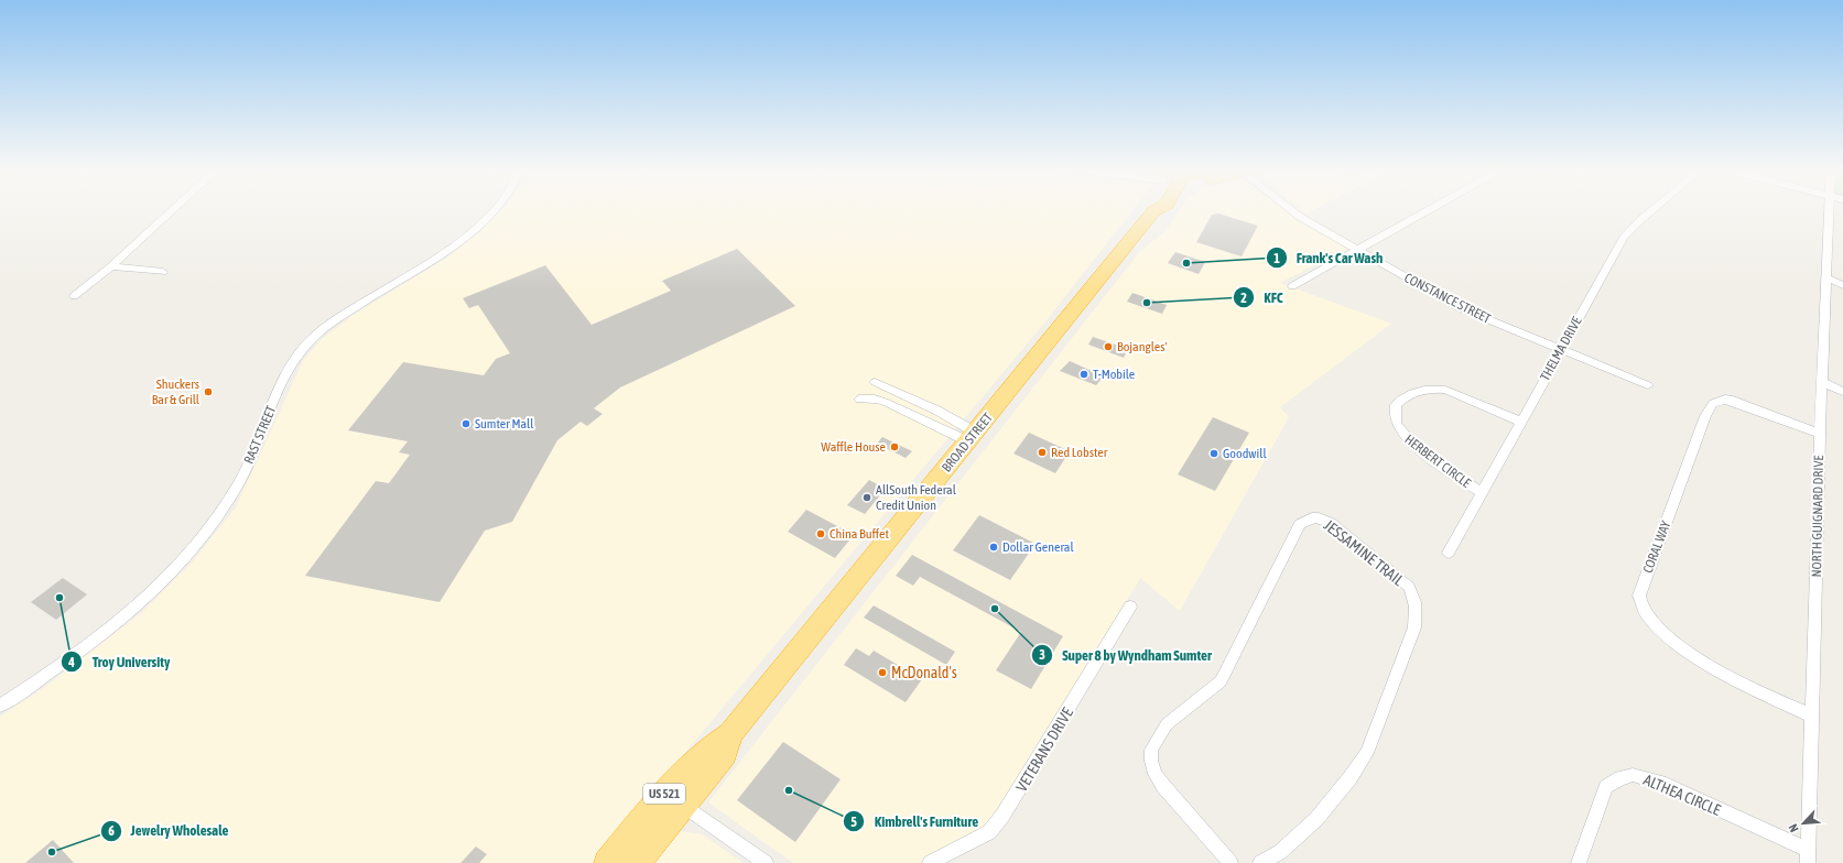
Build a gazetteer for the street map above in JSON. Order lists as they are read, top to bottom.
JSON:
{
  "streets": {
    "highway": ["BROAD STREET", "US 521"],
    "street": [
      "CONSTANCE STREET",
      "THELMA DRIVE",
      "RAST STREET",
      "HERBERT CIRCLE",
      "NORTH GUIGNARD DRIVE",
      "CORAL WAY",
      "JESSAMINE TRAIL",
      "VETERANS DRIVE",
      "ALTHEA CIRCLE"
    ]
  },
  "crossings": [
    ["CONSTANCE STREET", "THELMA DRIVE"],
    ["THELMA DRIVE", "HERBERT CIRCLE"],
    ["NORTH GUIGNARD DRIVE", "CORAL WAY"],
    ["NORTH GUIGNARD DRIVE", "ALTHEA CIRCLE"]
  ],
  "places": [
    "Frank's Car Wash",
    "KFC",
    "Bojangles'",
    "T-Mobile",
    "Shuckers Bar & Grill",
    "Sumter Mall",
    "Waffle House",
    "Red Lobster",
    "Goodwill",
    "AllSouth Federal Credit Union",
    "China Buffet",
    "Dollar General",
    "Troy University",
    "Super 8 by Wyndham Sumter",
    "McDonald's",
    "Kimbrell's Furniture",
    "Jewelry Wholesale"
  ],
  "north": "bottom left"
}
